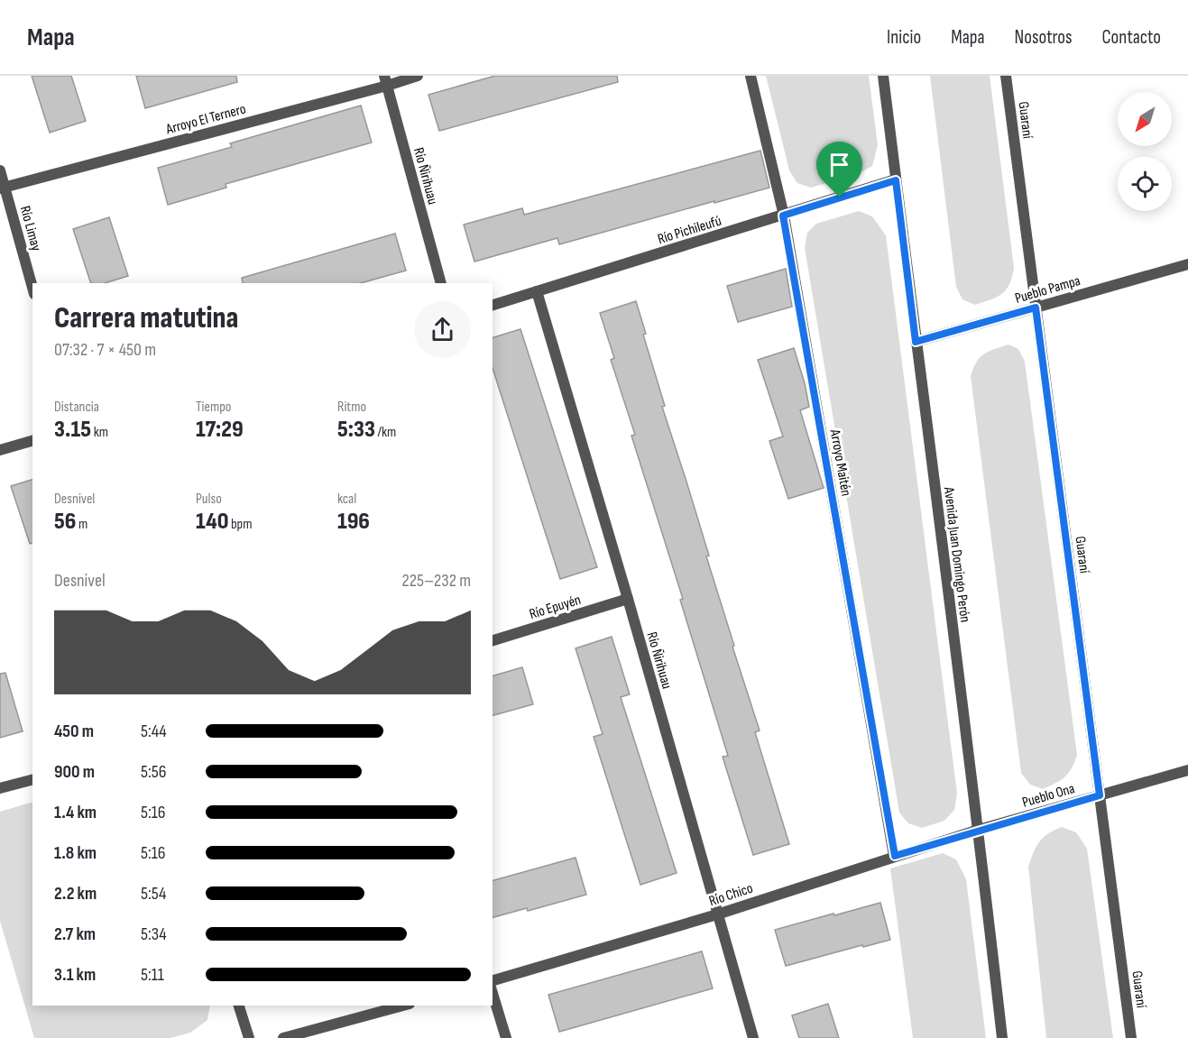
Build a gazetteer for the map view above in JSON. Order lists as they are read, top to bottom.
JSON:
{
  "streets": {
    "street": [
      "Arroyo El Ternero",
      "Guaraní",
      "Río Ñirihuau",
      "Río Limay",
      "Río Pichileufú",
      "Pueblo Pampa",
      "Arroyo Maitén",
      "Avenida Juan Domingo Perón",
      "Río Epuyén",
      "Pueblo Ona",
      "Río Chico"
    ]
  },
  "crossings": [
    ["Arroyo El Ternero", "Río Ñirihuau"],
    ["Arroyo El Ternero", "Río Limay"],
    ["Guaraní", "Pueblo Pampa"],
    ["Guaraní", "Pueblo Ona"],
    ["Río Ñirihuau", "Río Pichileufú"],
    ["Río Ñirihuau", "Río Epuyén"],
    ["Río Ñirihuau", "Río Chico"],
    ["Río Pichileufú", "Arroyo Maitén"],
    ["Río Pichileufú", "Avenida Juan Domingo Perón"],
    ["Pueblo Pampa", "Avenida Juan Domingo Perón"],
    ["Arroyo Maitén", "Río Chico"],
    ["Avenida Juan Domingo Perón", "Pueblo Ona"],
    ["Avenida Juan Domingo Perón", "Río Chico"],
    ["Pueblo Ona", "Río Chico"]
  ],
  "north": "bottom left",
  "page": {
    "header": "Mapa",
    "nav": [
      "Inicio",
      "Mapa",
      "Nosotros",
      "Contacto"
    ],
    "heading": ["Carrera matutina", "07:32 · 7 × 450 m"],
    "stats": [
      ["Distancia", "3.15 km"],
      ["Tiempo", "17:29"],
      ["Ritmo", "5:33 /km"],
      ["Desnivel", "56 m"],
      ["Pulso", "140 bpm"],
      ["kcal", "196"]
    ],
    "chart": ["Desnivel", "225–232 m"],
    "list": [
      {
        "name": "450 m",
        "note": "5:44"
      },
      {
        "name": "900 m",
        "note": "5:56"
      },
      {
        "name": "1.4 km",
        "note": "5:16"
      },
      {
        "name": "1.8 km",
        "note": "5:16"
      },
      {
        "name": "2.2 km",
        "note": "5:54"
      },
      {
        "name": "2.7 km",
        "note": "5:34"
      },
      {
        "name": "3.1 km",
        "note": "5:11"
      }
    ]
  }
}
